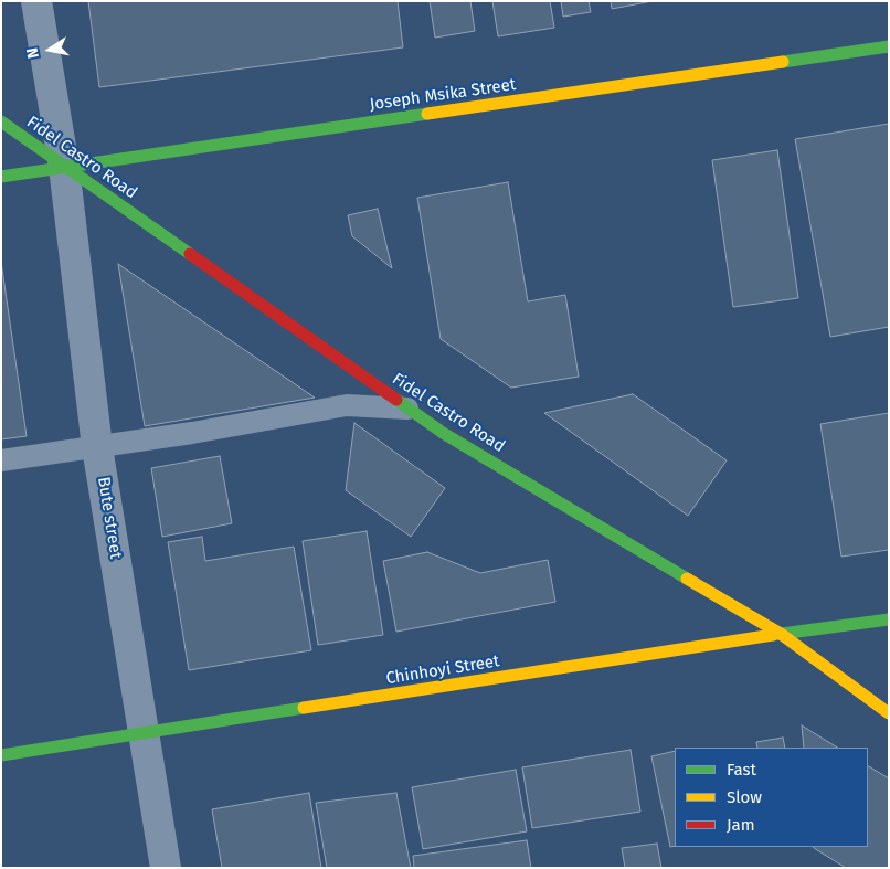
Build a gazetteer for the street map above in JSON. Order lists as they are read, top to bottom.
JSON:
{
  "streets": {
    "street": [
      "Joseph Msika Street",
      "Fidel Castro Road",
      "Bute street",
      "Chinhoyi Street"
    ]
  },
  "crossings": [
    ["Joseph Msika Street", "Fidel Castro Road"],
    ["Joseph Msika Street", "Bute street"],
    ["Fidel Castro Road", "Bute street"],
    ["Fidel Castro Road", "Chinhoyi Street"],
    ["Bute street", "Chinhoyi Street"]
  ],
  "legend": ["Fast", "Slow", "Jam"],
  "north": "left"
}
